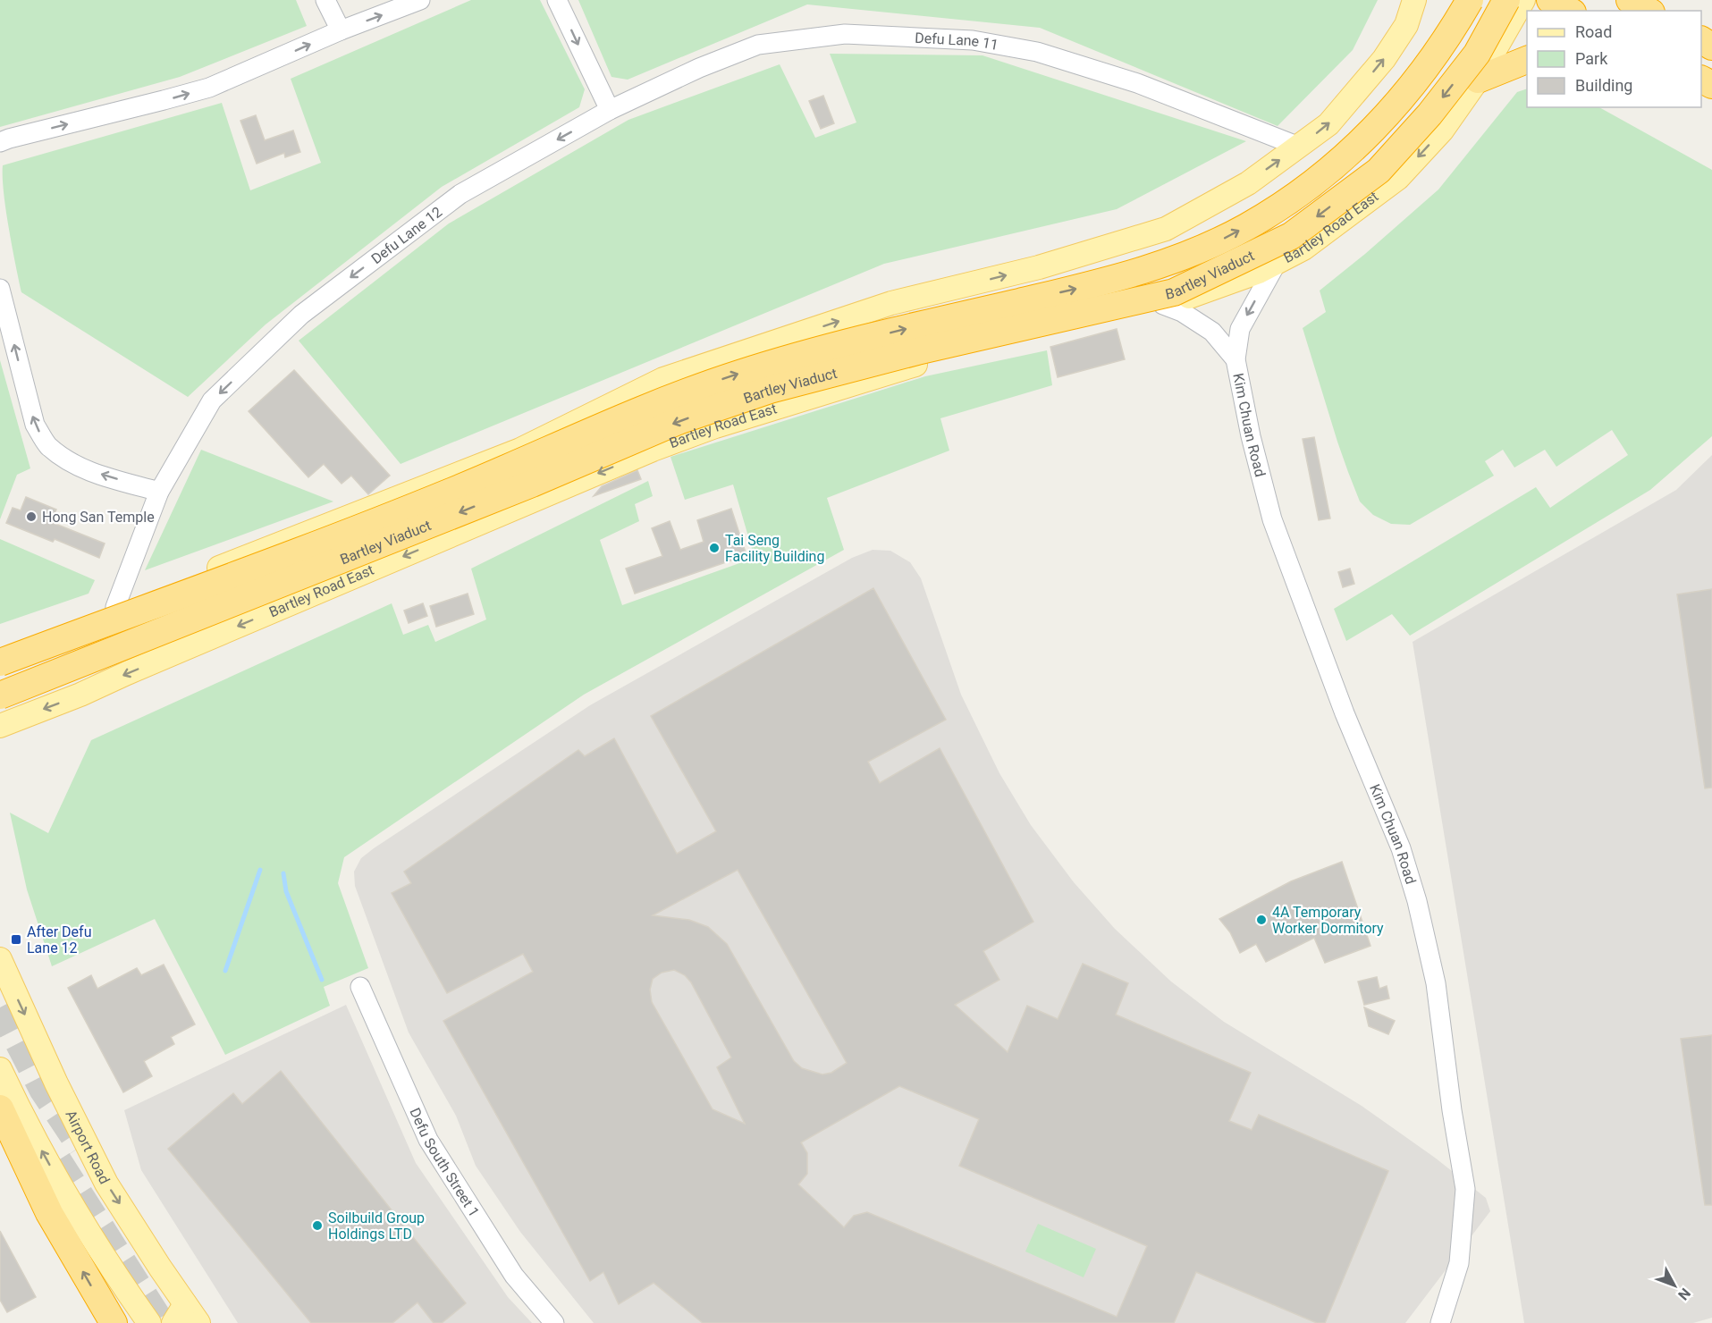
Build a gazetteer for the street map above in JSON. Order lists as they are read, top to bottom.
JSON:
{
  "streets": {
    "highway": ["Bartley Viaduct"],
    "main road": ["Bartley Road East", "Airport Road"],
    "street": [
      "Defu Lane 11",
      "Defu Lane 12",
      "Kim Chuan Road",
      "Defu South Street 1"
    ]
  },
  "crossings": [
    ["Defu Lane 11", "Defu Lane 12"]
  ],
  "one_way": ["Defu Lane 12"],
  "places": {
    "other": [
      "Hong San Temple",
      "Tai Seng Facility Building",
      "4A Temporary Worker Dormitory",
      "Soilbuild Group Holdings LTD"
    ],
    "transit": ["After Defu Lane 12"]
  },
  "legend": ["Road", "Park", "Building"],
  "north": "bottom right"
}
